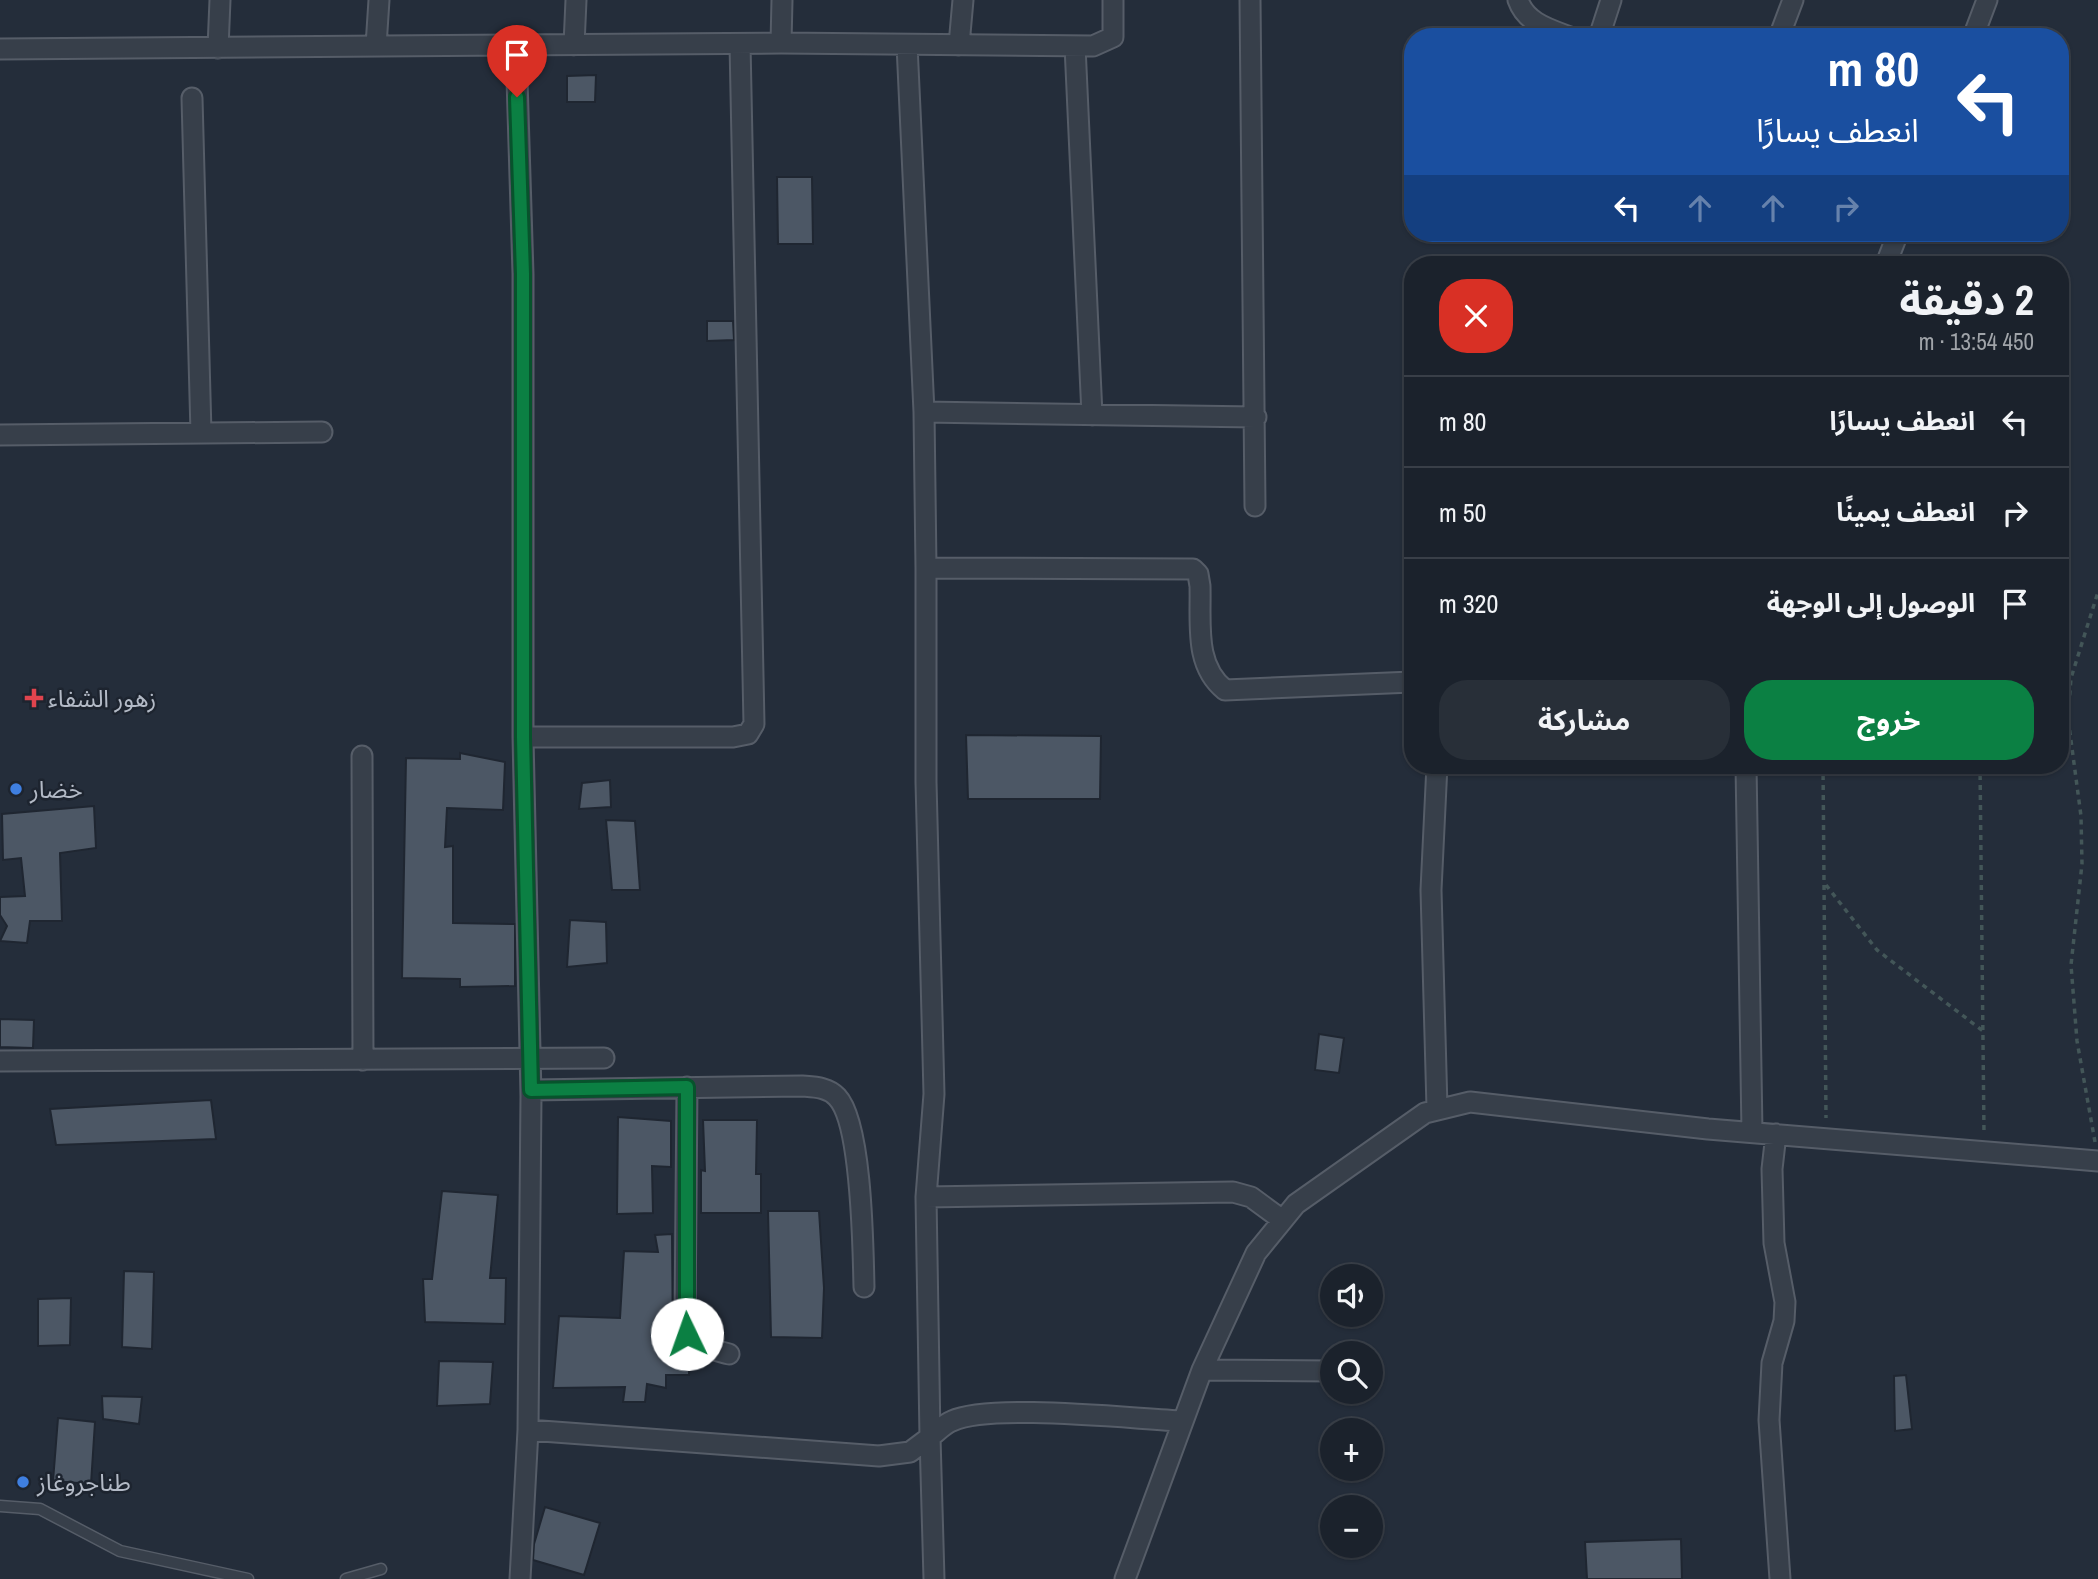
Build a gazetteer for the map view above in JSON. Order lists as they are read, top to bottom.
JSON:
{
  "places": {
    "health": ["زهور الشفاء"],
    "other": ["خضار", "طناجروغاز"]
  },
  "page": {
    "turn": ["80 m", "انعطف يسارًا"],
    "heading": ["2 دقيقة", "450 m · 13:54"],
    "list": [
      {
        "name": "انعطف يسارًا",
        "value": "80 m"
      },
      {
        "name": "انعطف يمينًا",
        "value": "50 m"
      },
      {
        "name": "الوصول إلى الوجهة",
        "value": "320 m"
      }
    ],
    "buttons": ["خروج", "مشاركة"],
    "map_buttons": ["+", "−"]
  }
}
